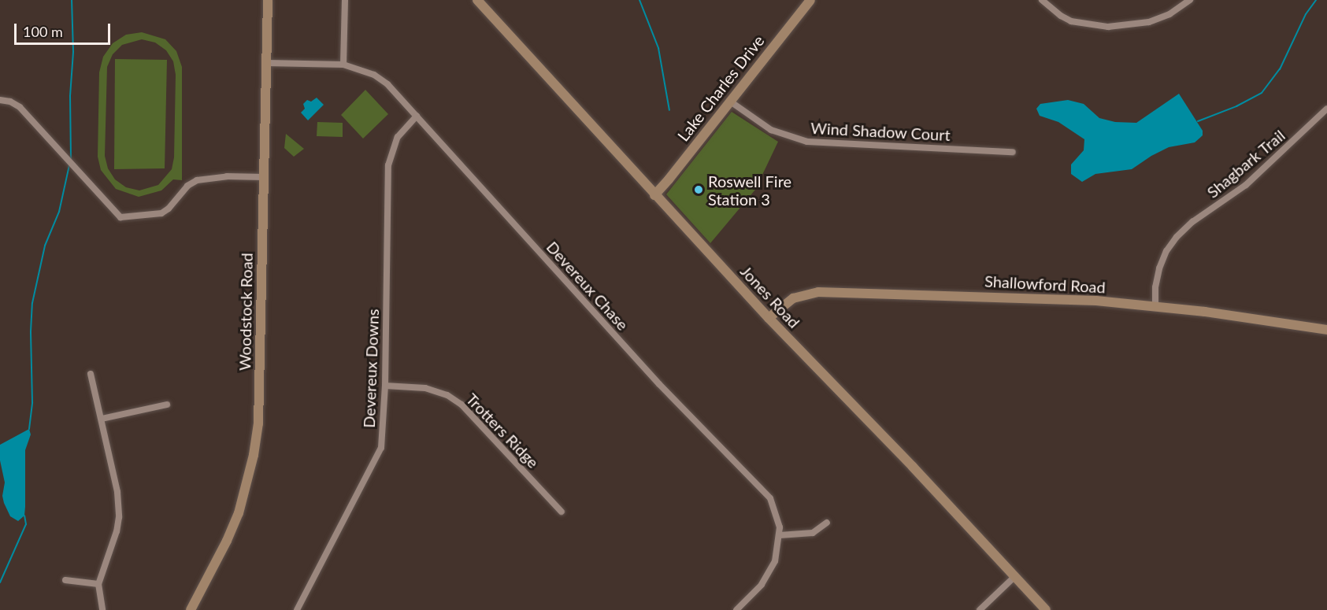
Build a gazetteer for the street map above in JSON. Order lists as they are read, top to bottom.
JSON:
{
  "streets": {
    "street": [
      "Lake Charles Drive",
      "Wind Shadow Court",
      "Shagbark Trail",
      "Shallowford Road",
      "Devereux Chase",
      "Jones Road",
      "Woodstock Road",
      "Devereux Downs",
      "Trotters Ridge"
    ]
  },
  "crossings": [
    ["Lake Charles Drive", "Wind Shadow Court"],
    ["Lake Charles Drive", "Jones Road"],
    ["Shagbark Trail", "Shallowford Road"],
    ["Shallowford Road", "Jones Road"],
    ["Devereux Chase", "Woodstock Road"],
    ["Devereux Chase", "Devereux Downs"],
    ["Devereux Downs", "Trotters Ridge"]
  ],
  "places": ["Roswell Fire Station 3"],
  "scale_bar": "100 m"
}
